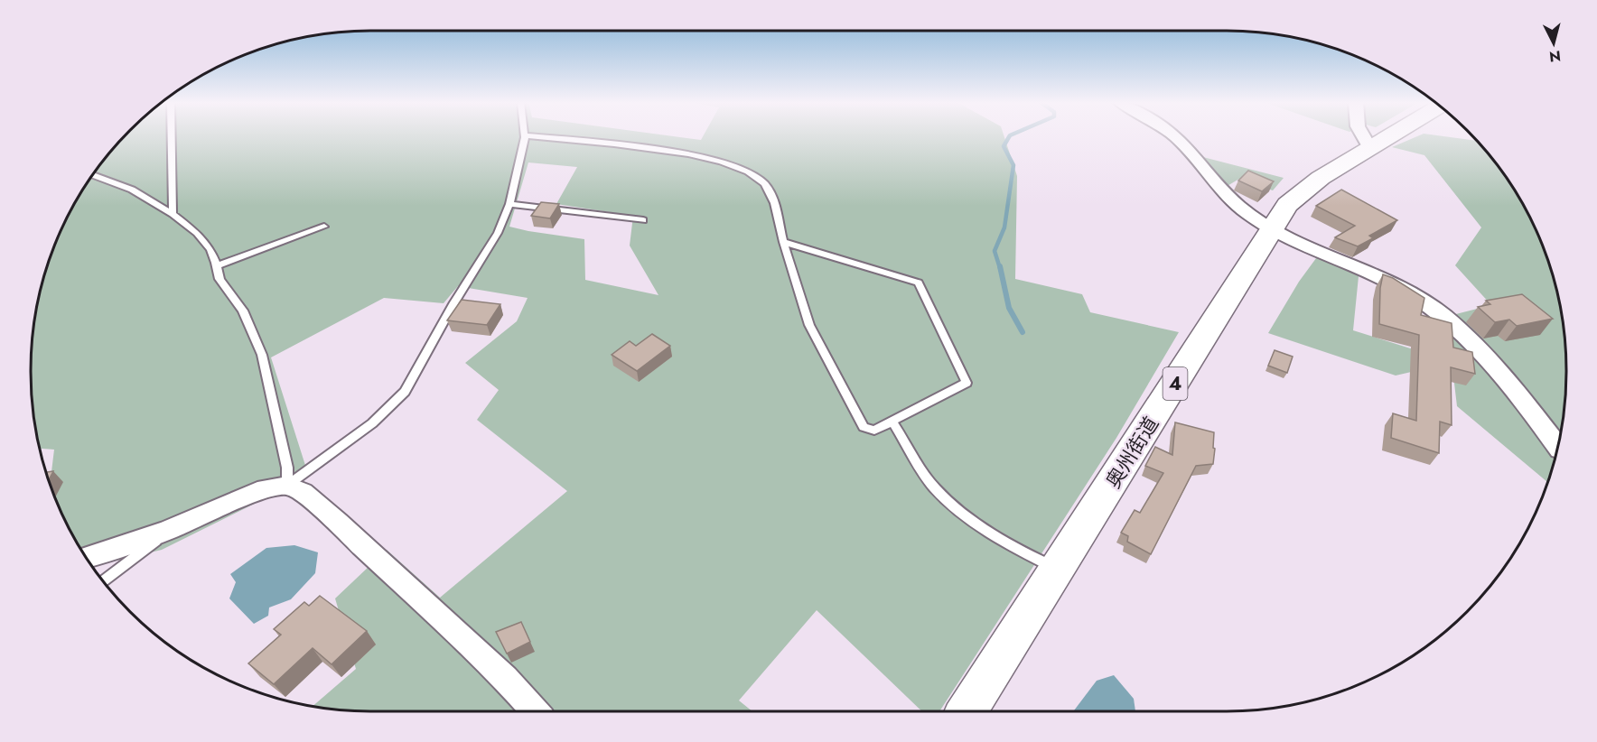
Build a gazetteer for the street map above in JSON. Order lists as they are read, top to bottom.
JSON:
{
  "streets": {
    "highway": ["4", "奥州街道"]
  },
  "north": "bottom"
}
